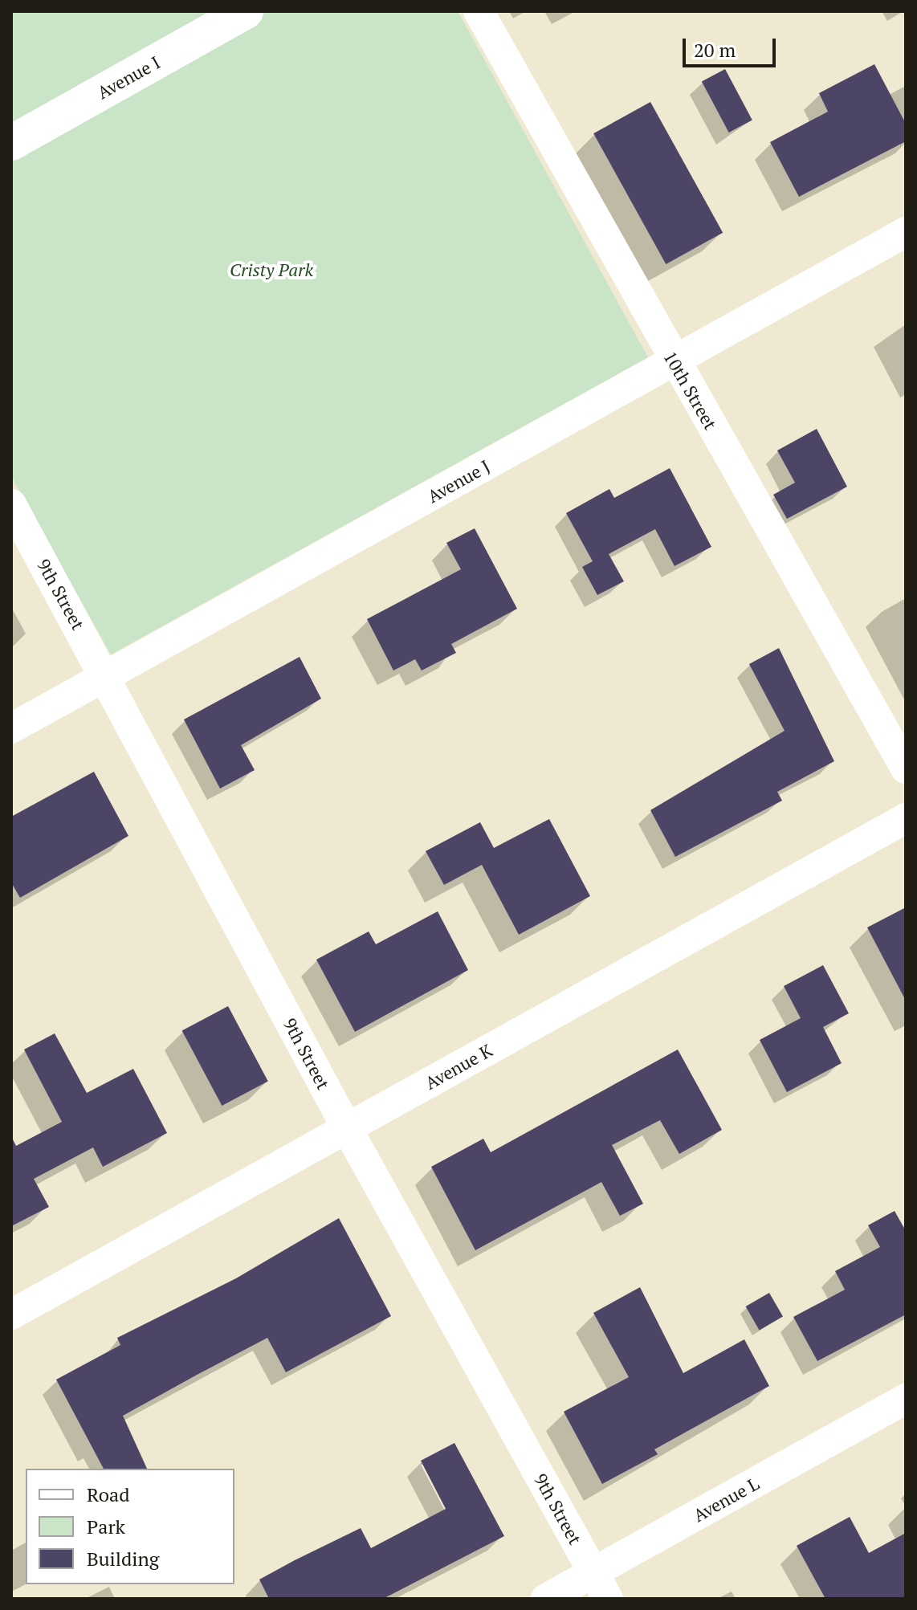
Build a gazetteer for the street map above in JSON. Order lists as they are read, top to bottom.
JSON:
{
  "streets": {
    "street": [
      "Avenue I",
      "10th Street",
      "Avenue J",
      "9th Street",
      "Avenue K",
      "Avenue L"
    ]
  },
  "crossings": [
    ["10th Street", "Avenue J"],
    ["Avenue J", "9th Street"],
    ["9th Street", "Avenue K"],
    ["9th Street", "Avenue L"]
  ],
  "parks": ["Cristy Park"],
  "legend": ["Road", "Park", "Building"],
  "scale_bar": "20 m"
}
